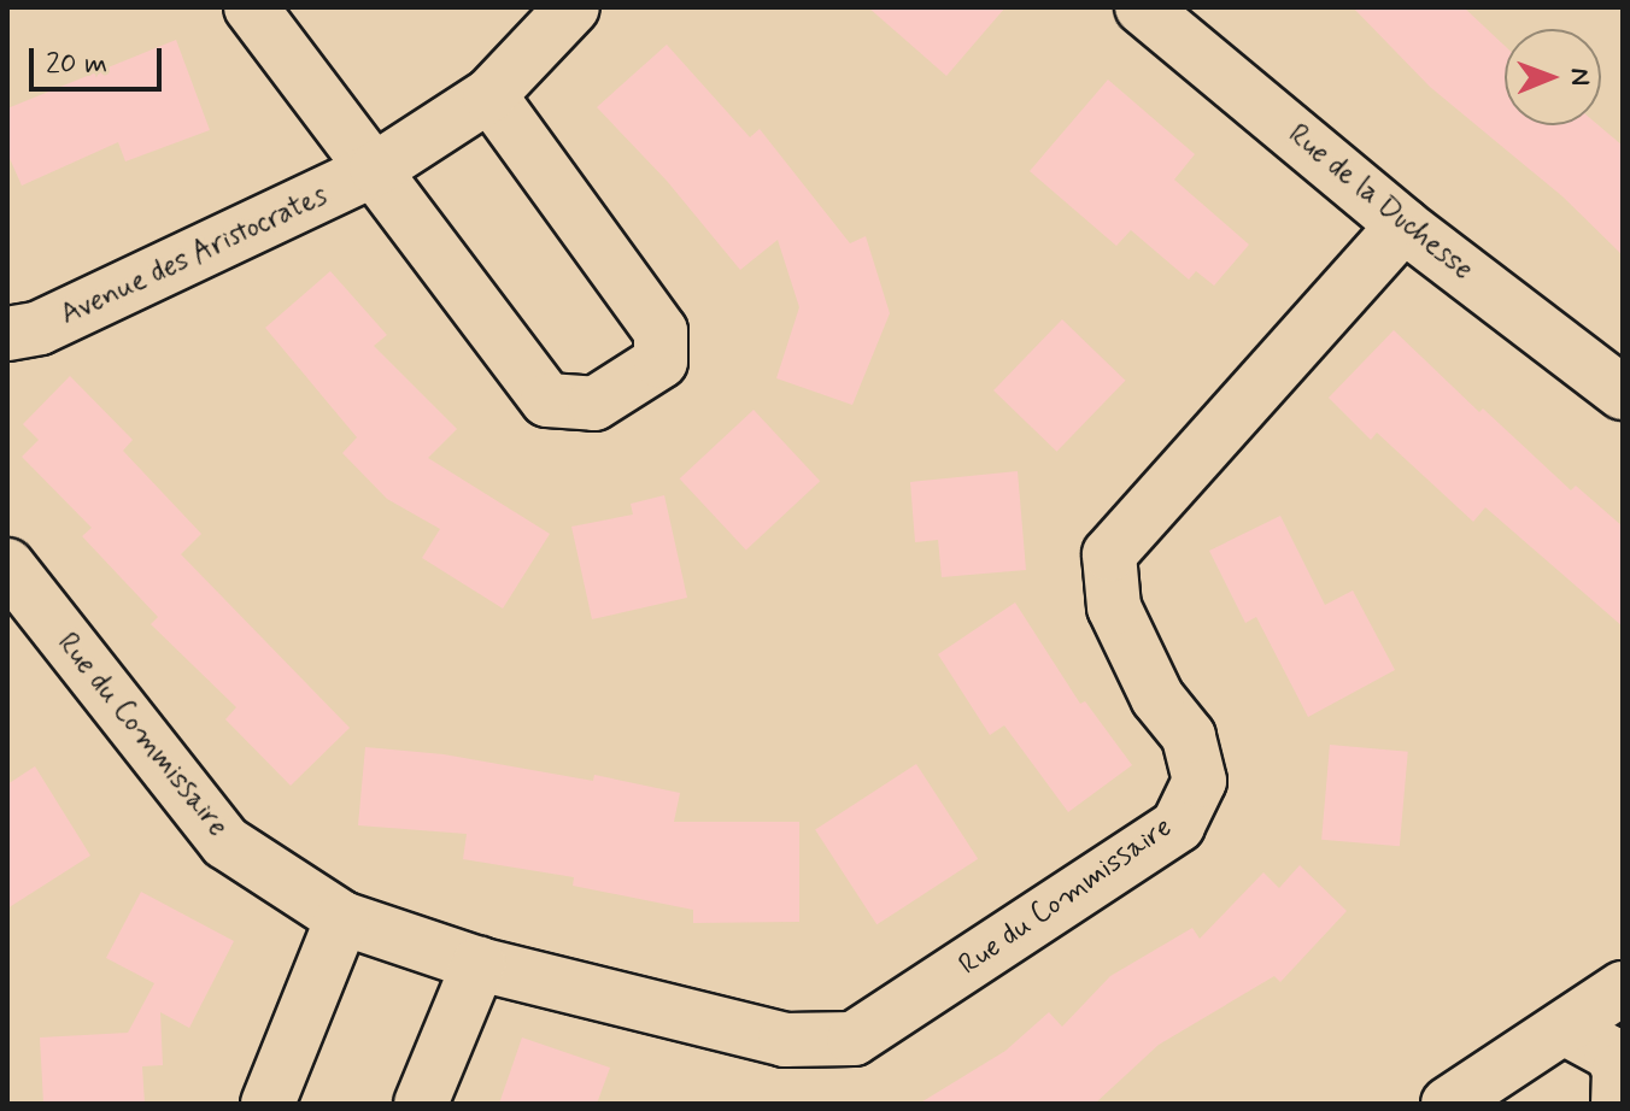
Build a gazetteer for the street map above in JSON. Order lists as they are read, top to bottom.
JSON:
{
  "streets": {
    "main road": ["Rue de la Duchesse", "Avenue des Aristocrates", "Rue du Commissaire"]
  },
  "crossings": [
    ["Rue de la Duchesse", "Rue du Commissaire"]
  ],
  "scale_bar": "20 m",
  "north": "right"
}
